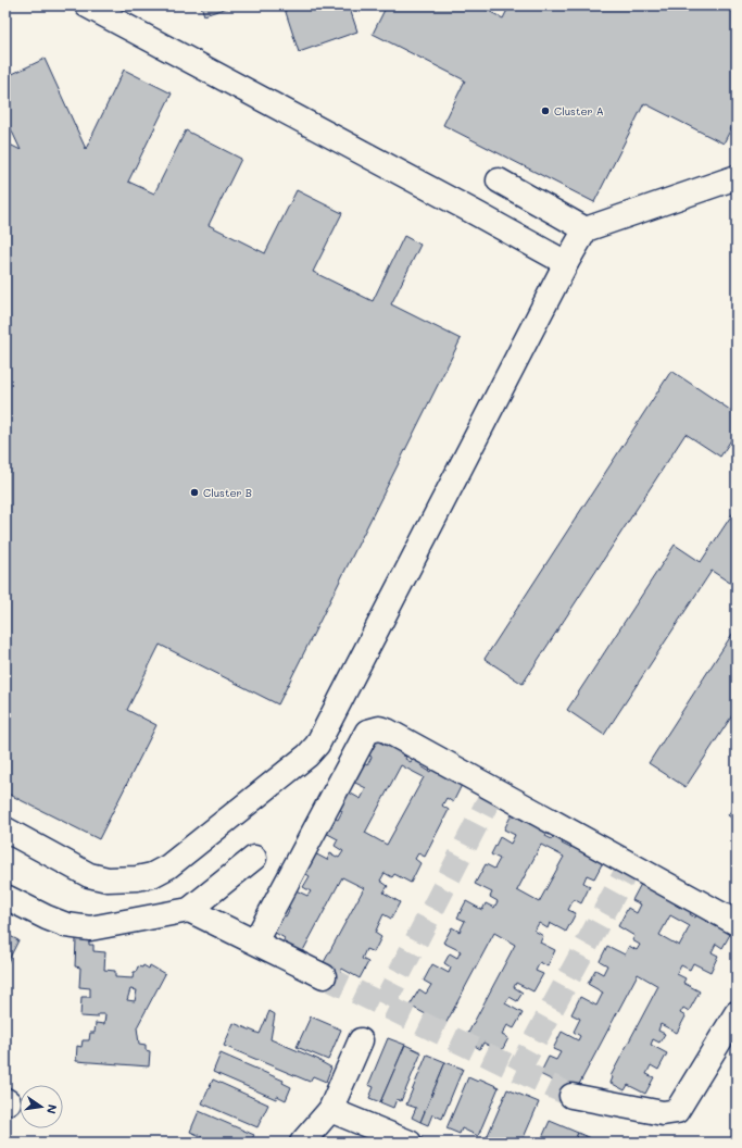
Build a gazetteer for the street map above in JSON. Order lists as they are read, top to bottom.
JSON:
{
  "places": ["Cluster A", "Cluster B"],
  "north": "right"
}
